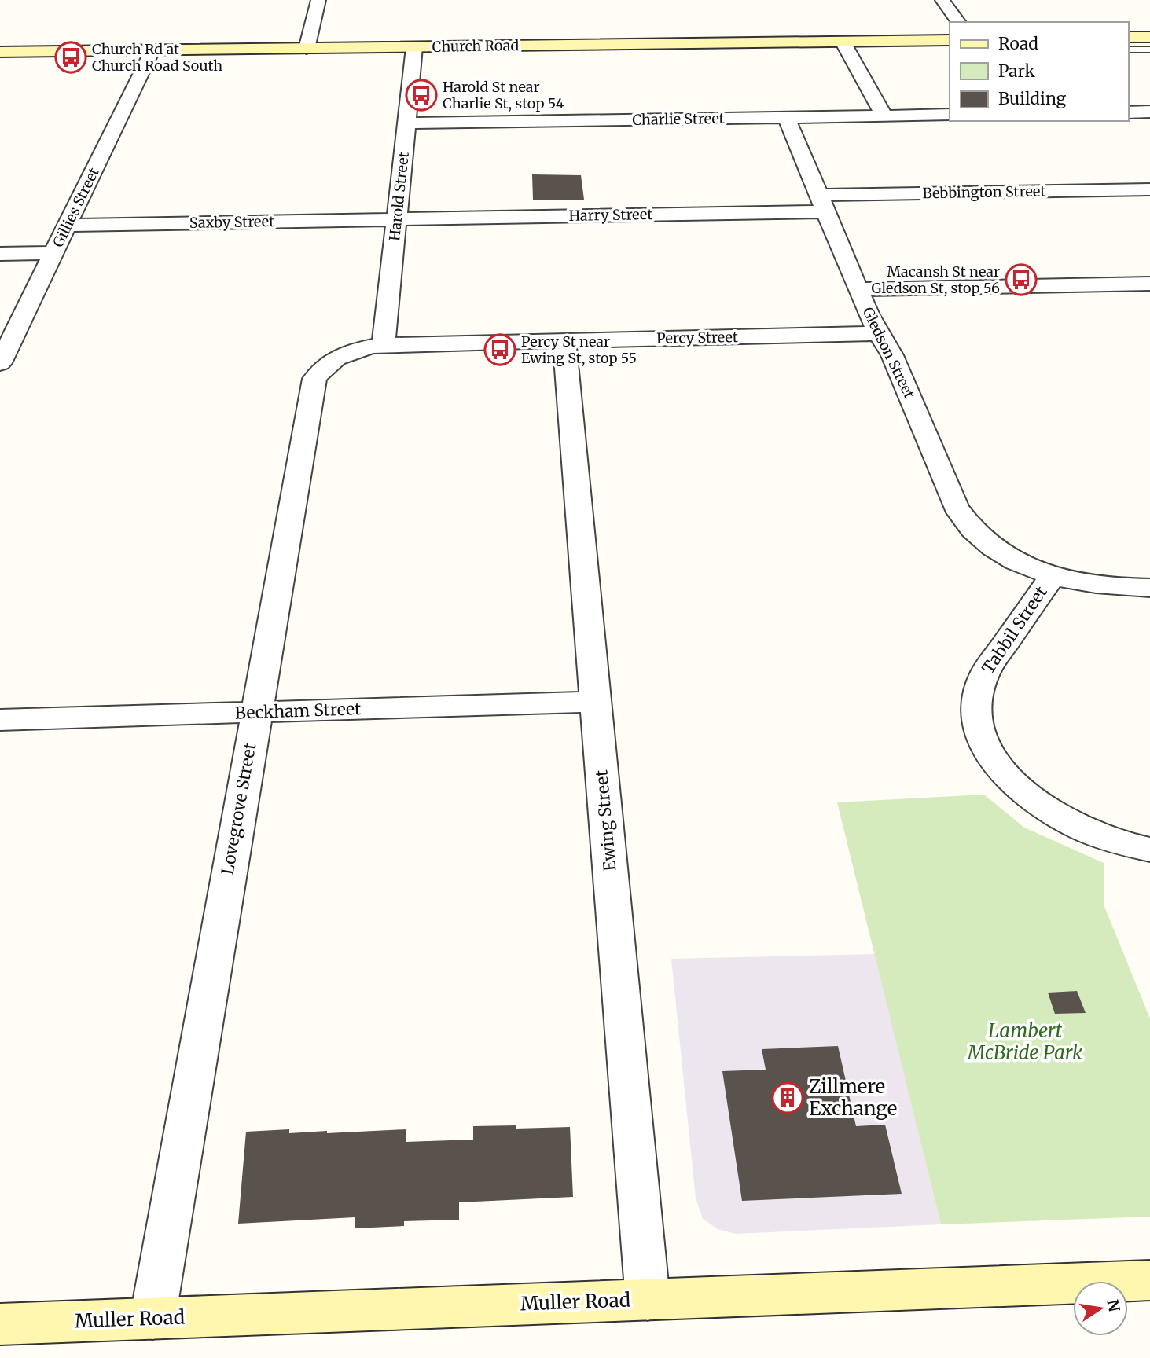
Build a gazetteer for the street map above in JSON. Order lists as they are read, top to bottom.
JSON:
{
  "streets": {
    "street": [
      "Church Road",
      "Charlie Street",
      "Bebbington Street",
      "Harold Street",
      "Gillies Street",
      "Harry Street",
      "Saxby Street",
      "Percy Street",
      "Gledson Street",
      "Tabbil Street",
      "Beckham Street",
      "Lovegrove Street",
      "Ewing Street",
      "Muller Road"
    ]
  },
  "crossings": [
    ["Church Road", "Harold Street"],
    ["Church Road", "Gillies Street"],
    ["Charlie Street", "Harold Street"],
    ["Charlie Street", "Gledson Street"],
    ["Bebbington Street", "Harry Street"],
    ["Bebbington Street", "Gledson Street"],
    ["Harold Street", "Harry Street"],
    ["Harold Street", "Saxby Street"],
    ["Harold Street", "Percy Street"],
    ["Harold Street", "Lovegrove Street"],
    ["Gillies Street", "Saxby Street"],
    ["Harry Street", "Saxby Street"],
    ["Harry Street", "Gledson Street"],
    ["Percy Street", "Gledson Street"],
    ["Percy Street", "Lovegrove Street"],
    ["Percy Street", "Ewing Street"],
    ["Gledson Street", "Tabbil Street"],
    ["Beckham Street", "Lovegrove Street"],
    ["Beckham Street", "Ewing Street"],
    ["Lovegrove Street", "Muller Road"],
    ["Ewing Street", "Muller Road"]
  ],
  "parks": ["Lambert McBride Park"],
  "places": {
    "bus stop": [
      "Church Rd at Church Road South",
      "Harold St near Charlie St, stop 54",
      "Macansh St near Gledson St, stop 56",
      "Percy St near Ewing St, stop 55"
    ],
    "building": ["Zillmere Exchange"]
  },
  "legend": ["Road", "Park", "Building"],
  "north": "right"
}
